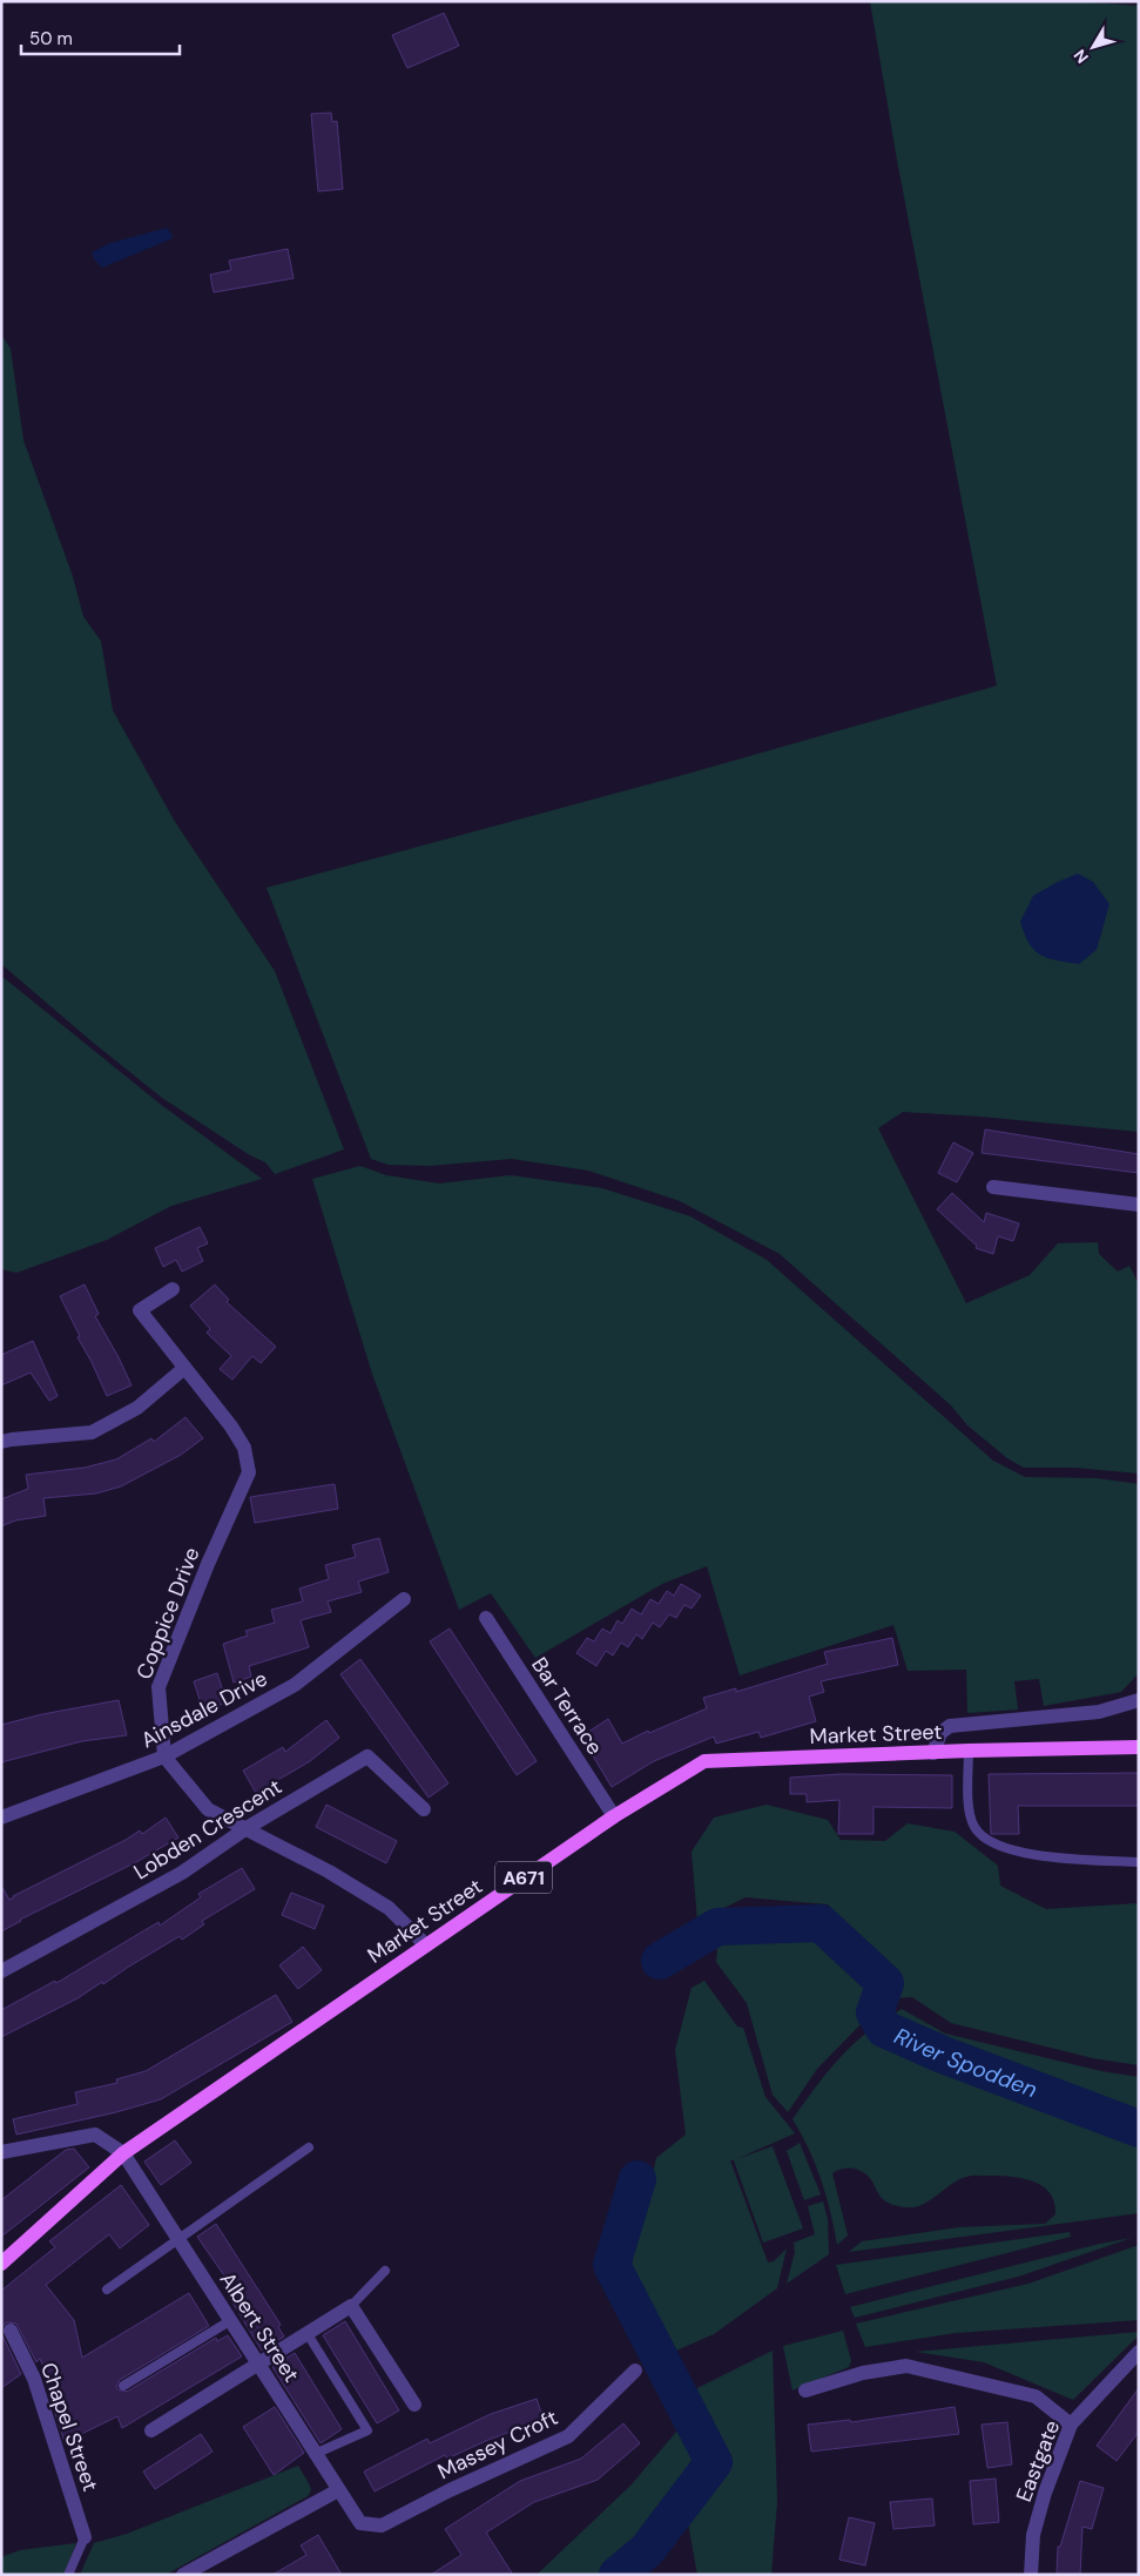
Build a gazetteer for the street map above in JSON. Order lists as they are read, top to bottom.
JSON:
{
  "streets": {
    "main road": ["Market Street", "A671"],
    "street": [
      "Coppice Drive",
      "Bar Terrace",
      "Ainsdale Drive",
      "Lobden Crescent",
      "Albert Street",
      "Chapel Street",
      "Massey Croft",
      "Eastgate"
    ]
  },
  "crossings": [
    ["Coppice Drive", "Ainsdale Drive"],
    ["Bar Terrace", "Market Street"],
    ["Market Street", "Albert Street"],
    ["Albert Street", "Massey Croft"]
  ],
  "water": ["River Spodden"],
  "scale_bar": "50 m",
  "north": "bottom left"
}
